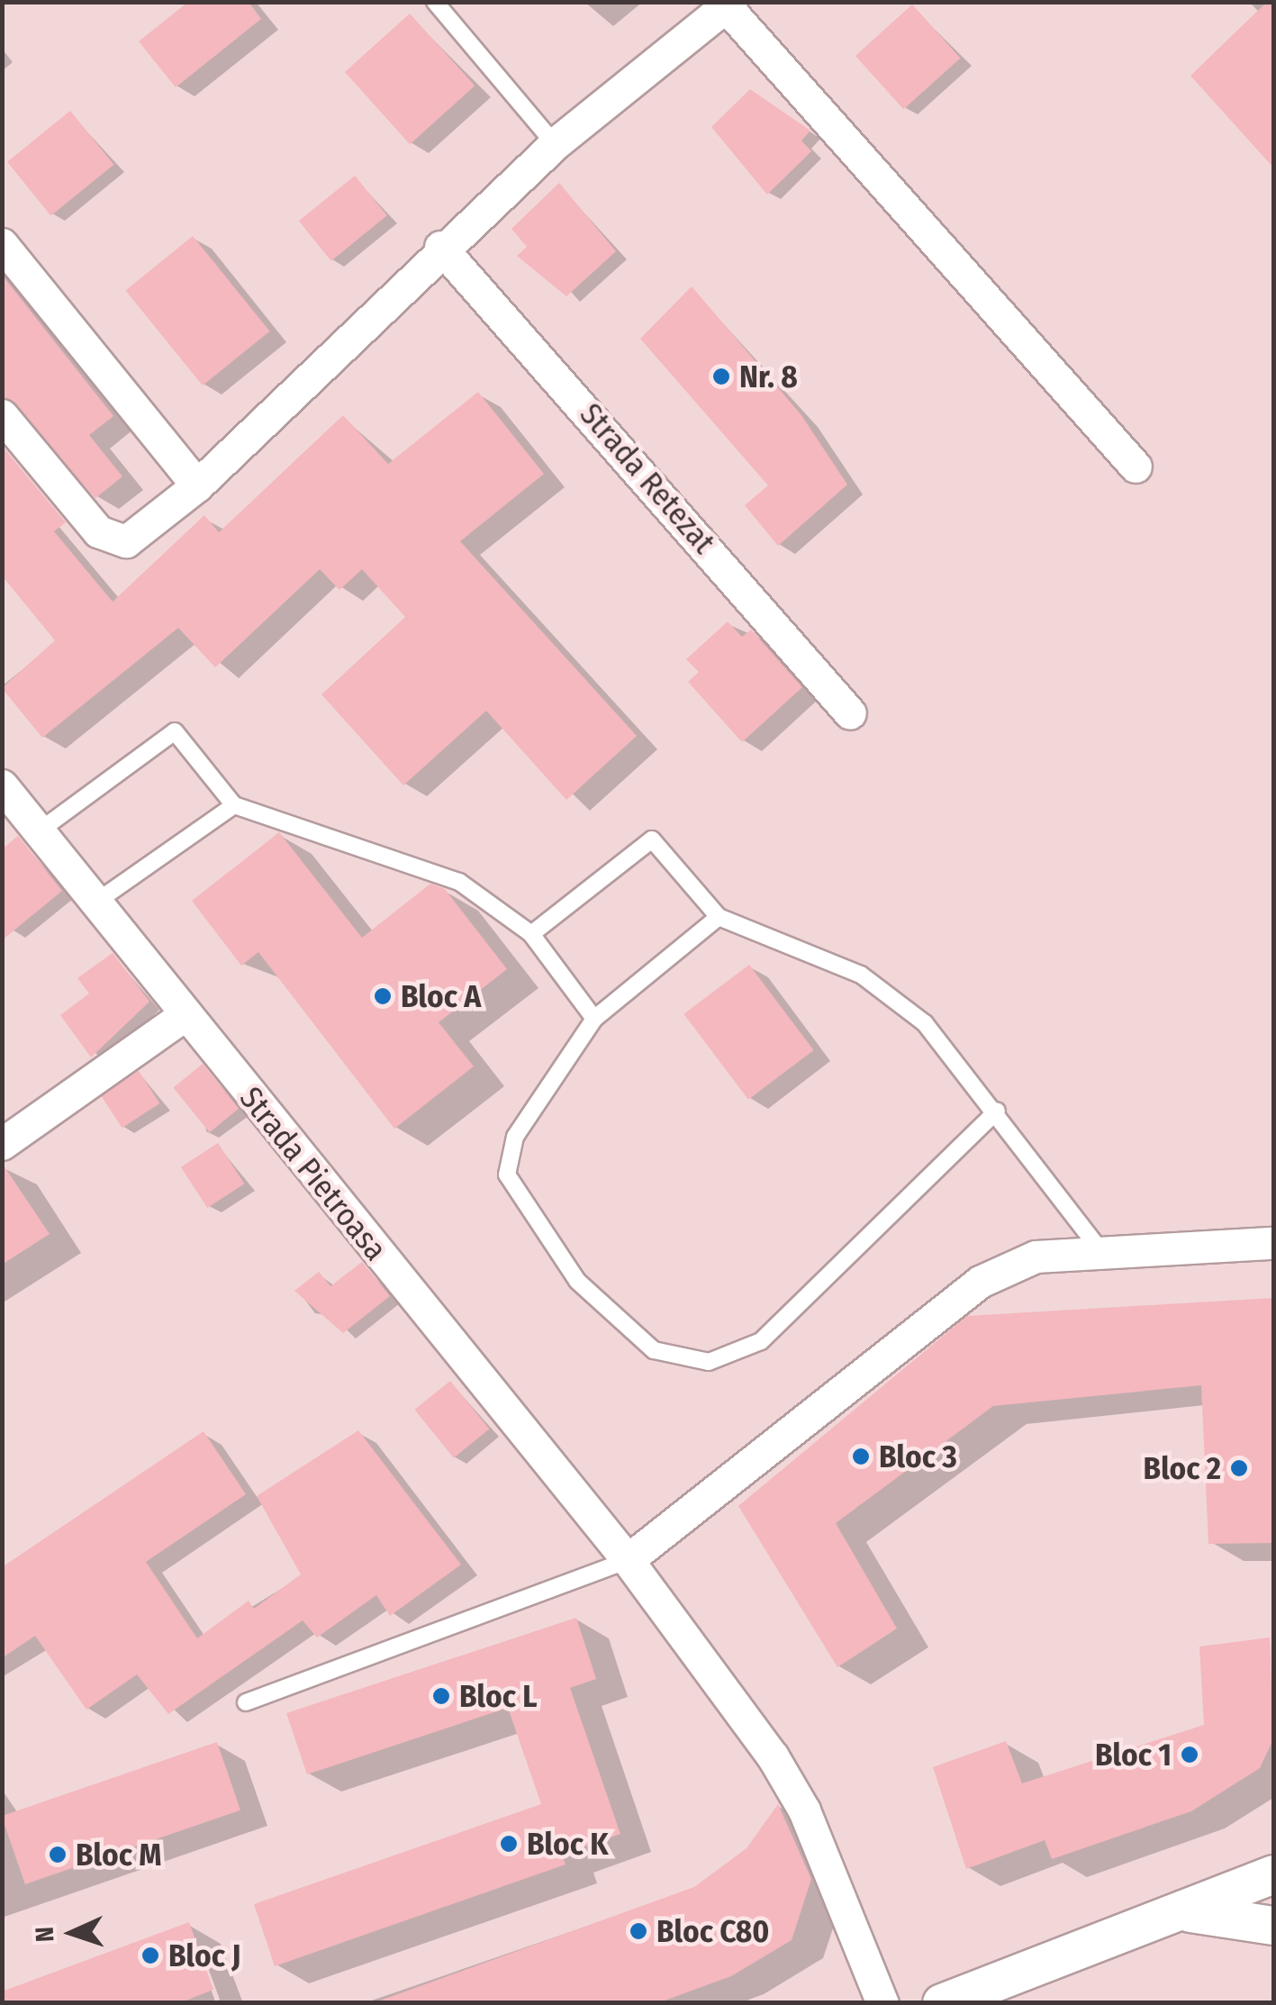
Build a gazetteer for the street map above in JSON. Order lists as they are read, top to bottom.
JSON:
{
  "streets": {
    "street": ["Strada Retezat", "Strada Pietroasa"]
  },
  "places": [
    "Nr. 8",
    "Bloc A",
    "Bloc 3",
    "Bloc 2",
    "Bloc L",
    "Bloc 1",
    "Bloc K",
    "Bloc M",
    "Bloc C80",
    "Bloc J"
  ],
  "north": "left"
}
